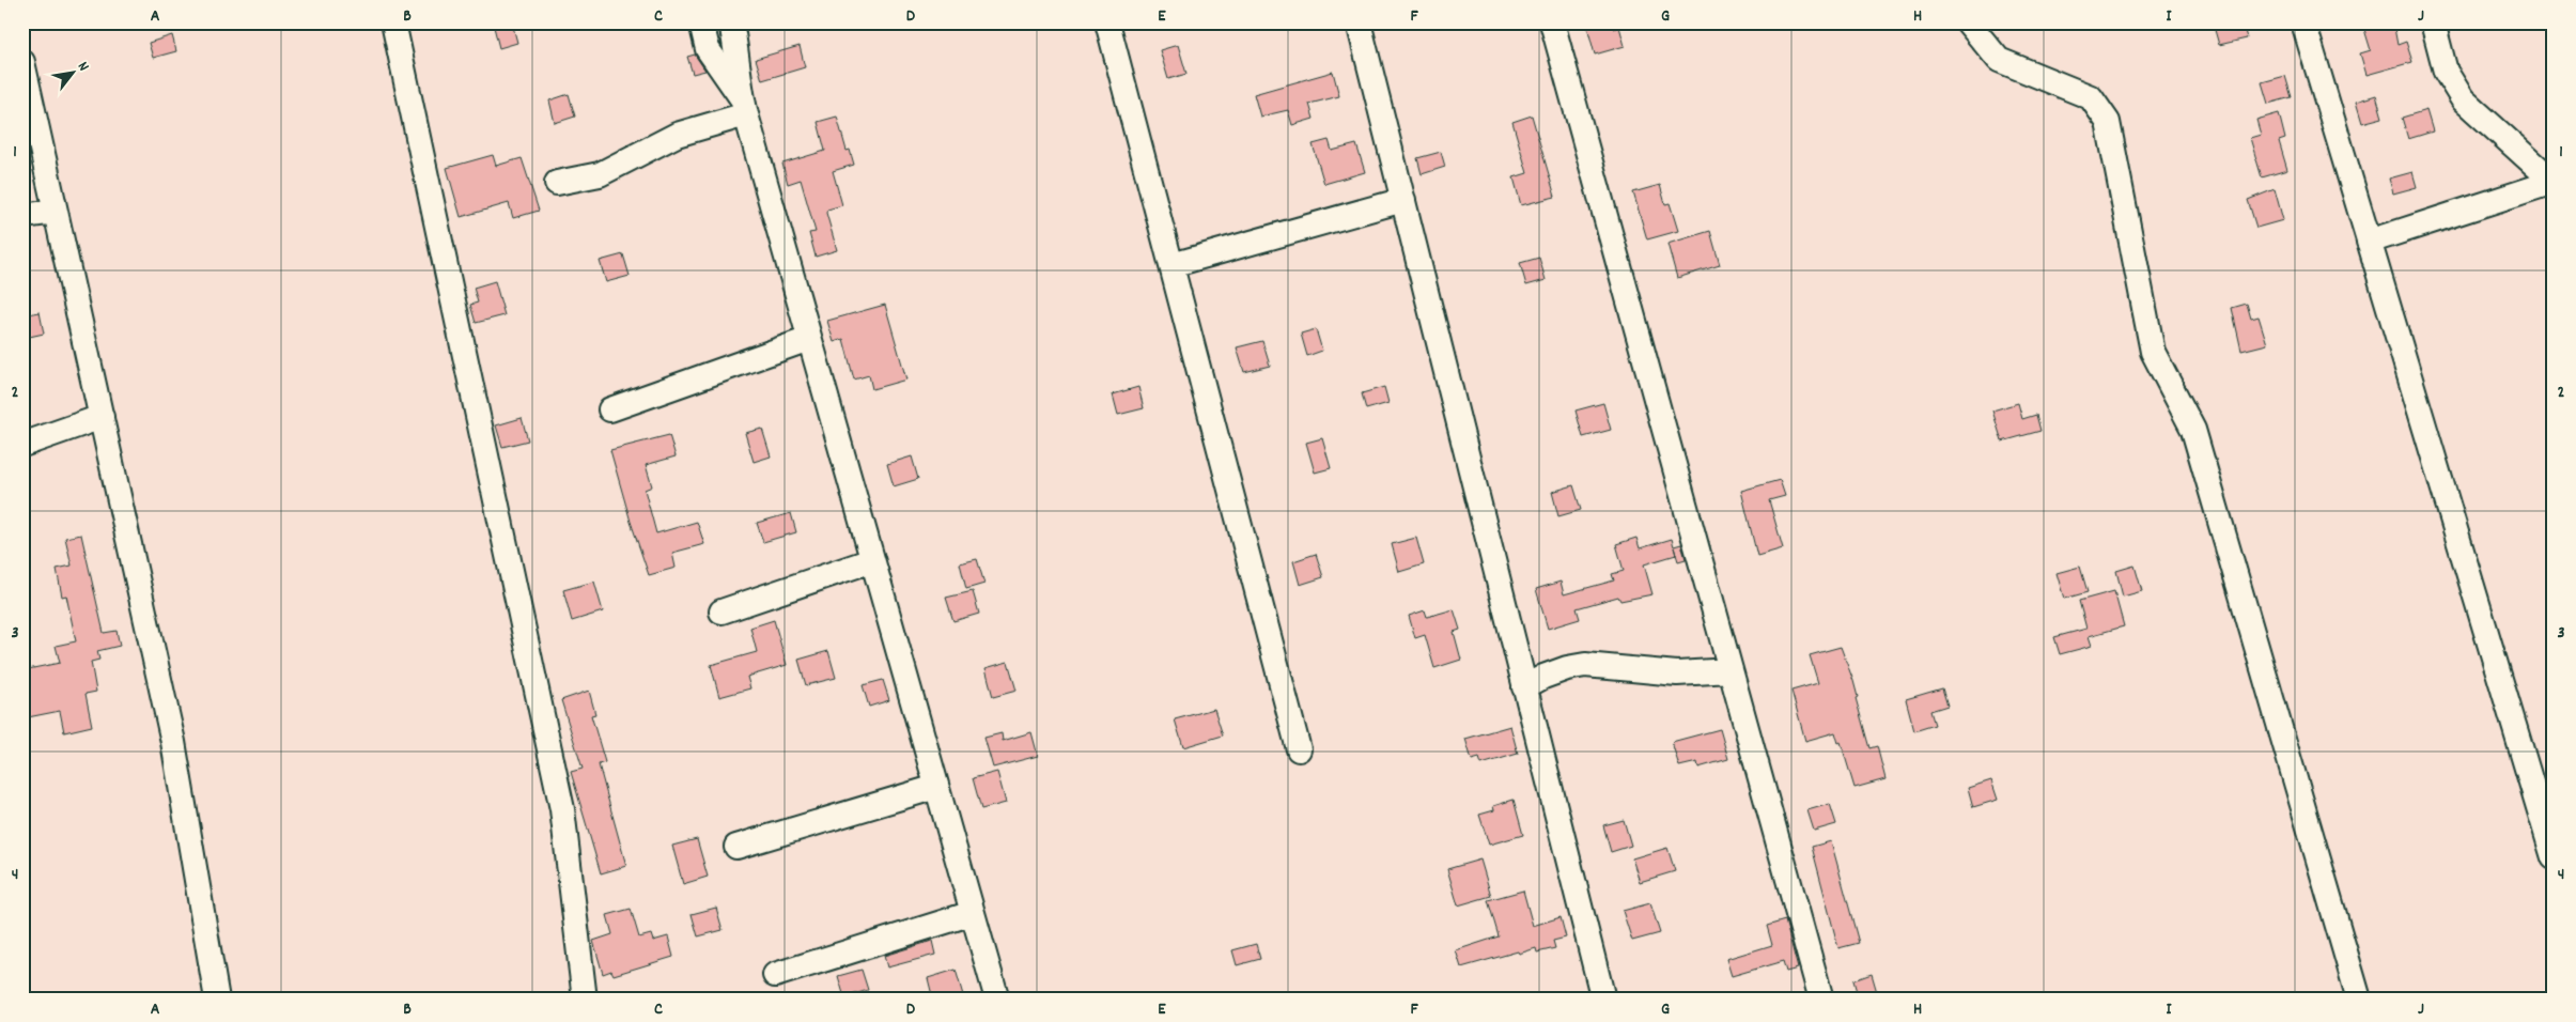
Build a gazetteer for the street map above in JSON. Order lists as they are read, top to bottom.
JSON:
{
  "north": "top right",
  "grid": {
    "columns": [
      "A",
      "B",
      "C",
      "D",
      "E",
      "F",
      "G",
      "H",
      "I",
      "J"
    ],
    "rows": [
      "1",
      "2",
      "3",
      "4"
    ]
  }
}
